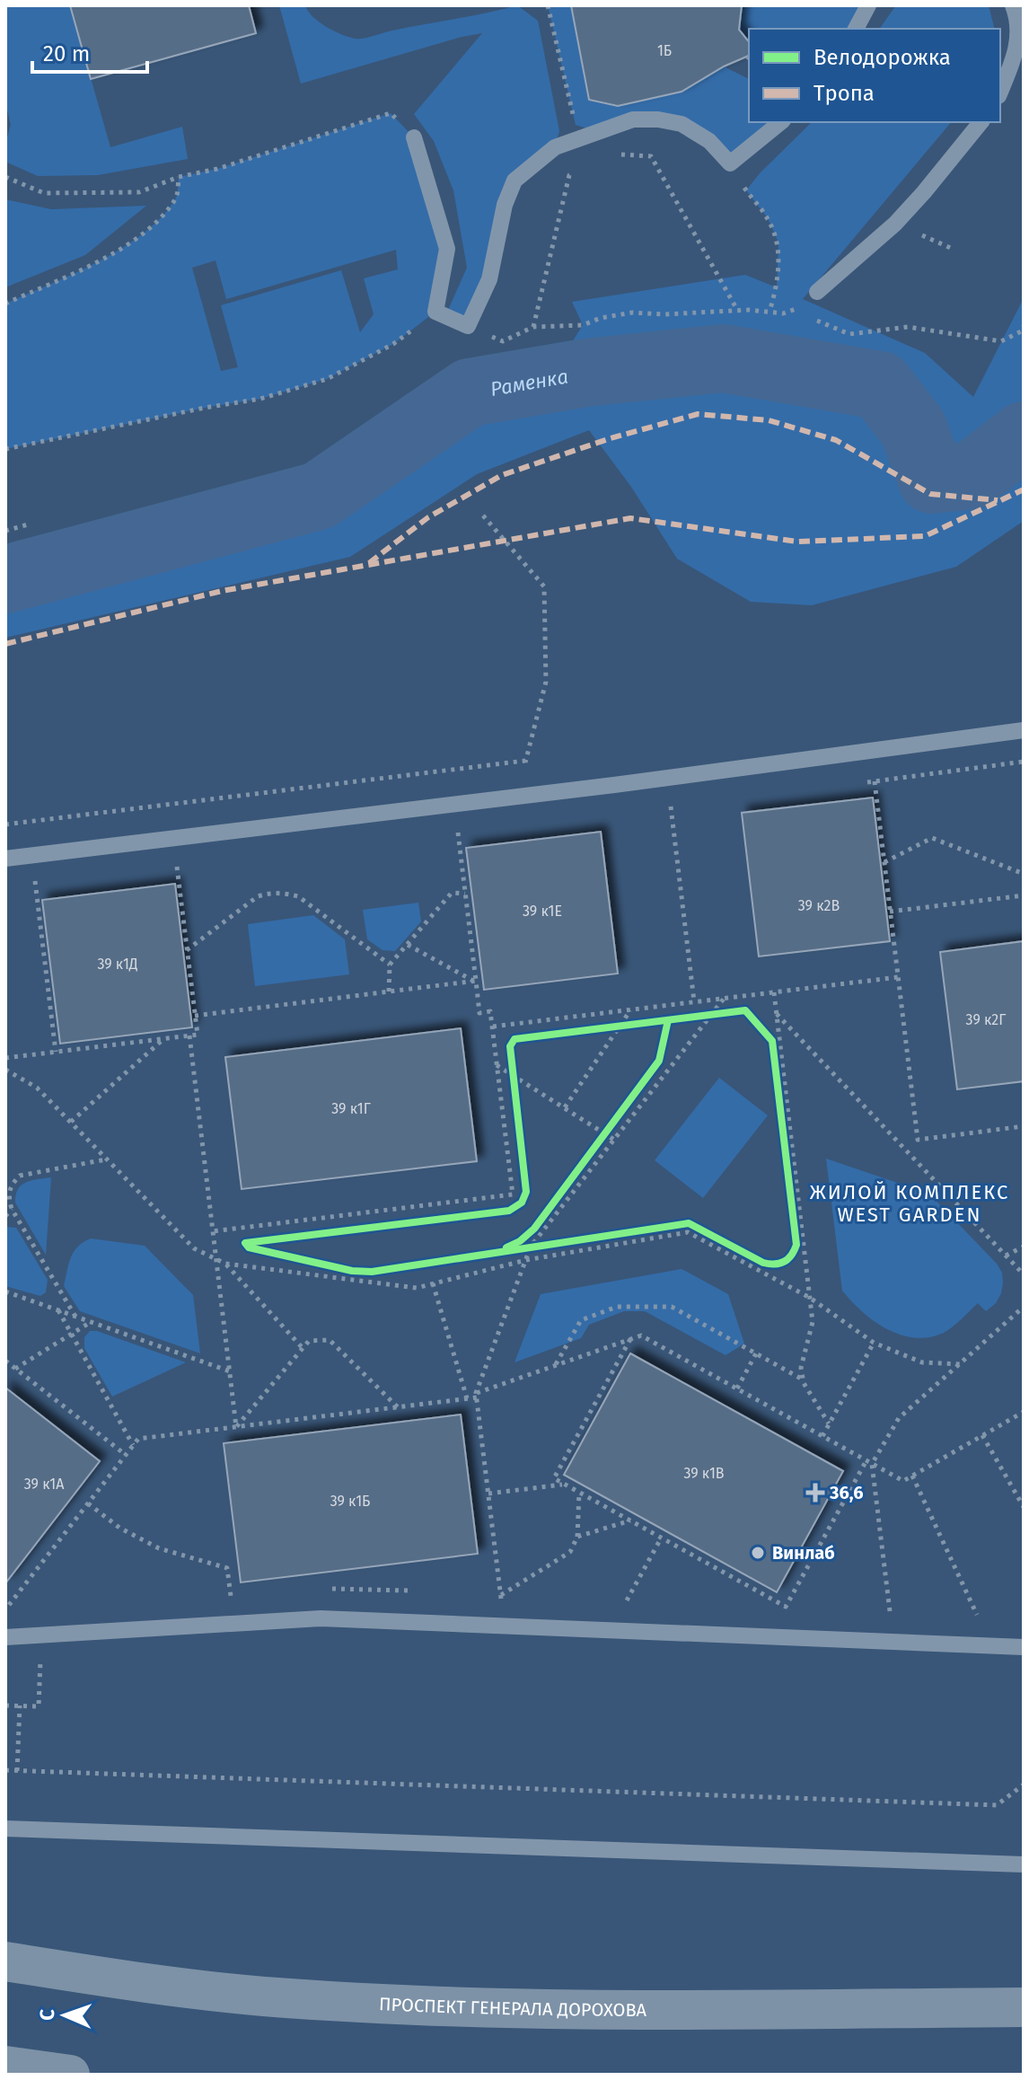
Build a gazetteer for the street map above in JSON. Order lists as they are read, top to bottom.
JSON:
{
  "streets": {
    "main road": ["ПРОСПЕКТ ГЕНЕРАЛА ДОРОХОВА"]
  },
  "districts": ["ЖИЛОЙ КОМПЛЕКС WEST GARDEN"],
  "water": ["Раменка"],
  "places": {
    "health": ["36,6"],
    "other": ["Винлаб"]
  },
  "house_numbers": [
    "1Б",
    "39 к2В",
    "39 к1Е",
    "39 к1Д",
    "39 к2Г",
    "39 к1Г",
    "39 к1В",
    "39 к1А",
    "39 к1Б"
  ],
  "legend": ["Велодорожка", "Тропа"],
  "scale_bar": "20 m",
  "north": "left"
}
